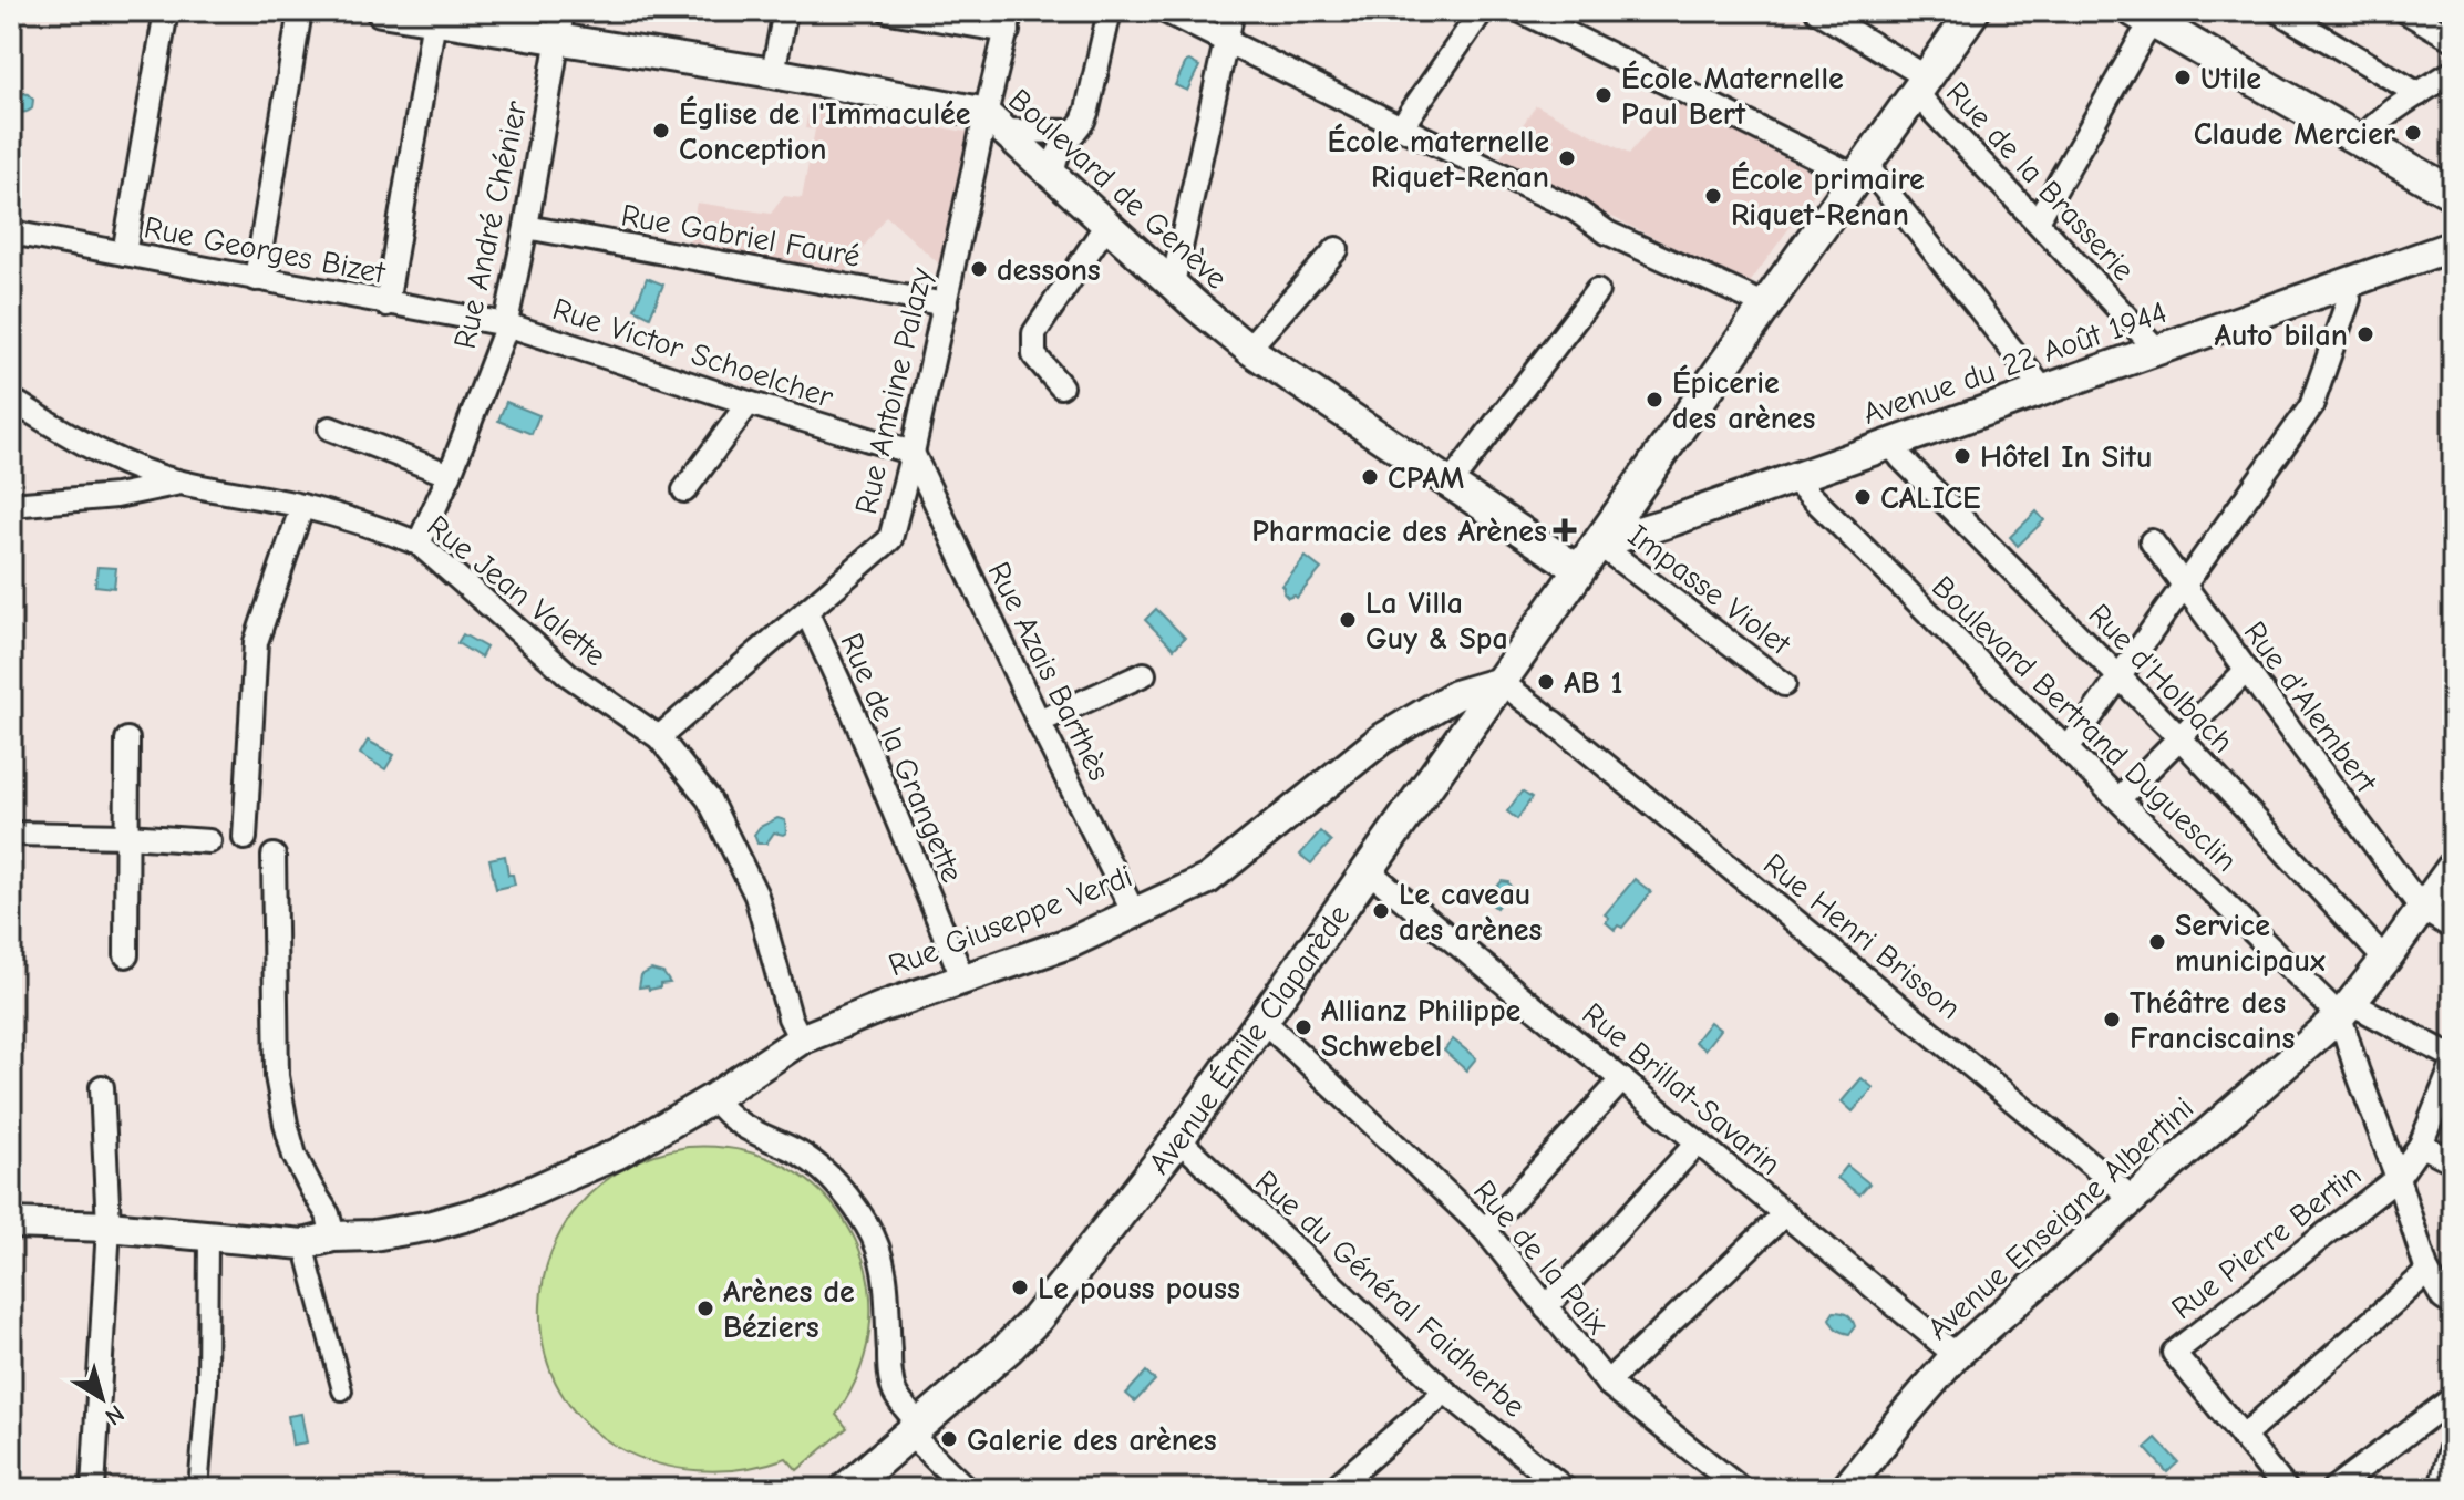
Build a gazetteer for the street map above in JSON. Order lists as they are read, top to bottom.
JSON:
{
  "streets": {
    "main road": ["Avenue Émile Claparède"],
    "street": [
      "Rue de la Brasserie",
      "Boulevard de Genève",
      "Rue André Chénier",
      "Rue Gabriel Fauré",
      "Rue Georges Bizet",
      "Rue Victor Schoelcher",
      "Avenue du 22 Août 1944",
      "Rue Antoine Palazy",
      "Impasse Violet",
      "Rue Jean Valette",
      "Rue Azais Barthès",
      "Rue d'Holbach",
      "Rue d'Alembert",
      "Boulevard Bertrand Duguesclin",
      "Rue de la Grangette",
      "Rue Giuseppe Verdi",
      "Rue Henri Brisson",
      "Rue Brillat-Savarin",
      "Avenue Enseigne Albertini",
      "Rue Pierre Bertin",
      "Rue de la Paix",
      "Rue du Général Faidherbe"
    ]
  },
  "crossings": [
    ["Rue de la Brasserie", "Avenue du 22 Août 1944"],
    ["Rue de la Brasserie", "Avenue Émile Claparède"],
    ["Boulevard de Genève", "Rue André Chénier"],
    ["Boulevard de Genève", "Rue Antoine Palazy"],
    ["Boulevard de Genève", "Avenue Émile Claparède"],
    ["Rue André Chénier", "Rue Gabriel Fauré"],
    ["Rue André Chénier", "Rue Georges Bizet"],
    ["Rue André Chénier", "Rue Victor Schoelcher"],
    ["Rue André Chénier", "Rue Jean Valette"],
    ["Rue Gabriel Fauré", "Rue Antoine Palazy"],
    ["Rue Georges Bizet", "Rue Victor Schoelcher"],
    ["Rue Victor Schoelcher", "Rue Antoine Palazy"],
    ["Rue Victor Schoelcher", "Rue Azais Barthès"],
    ["Avenue du 22 Août 1944", "Impasse Violet"],
    ["Avenue du 22 Août 1944", "Rue d'Holbach"],
    ["Avenue du 22 Août 1944", "Boulevard Bertrand Duguesclin"],
    ["Avenue du 22 Août 1944", "Avenue Émile Claparède"],
    ["Rue Antoine Palazy", "Rue Jean Valette"],
    ["Rue Antoine Palazy", "Rue Azais Barthès"],
    ["Rue Antoine Palazy", "Rue de la Grangette"],
    ["Impasse Violet", "Avenue Émile Claparède"],
    ["Rue Jean Valette", "Rue Giuseppe Verdi"],
    ["Rue Azais Barthès", "Rue Giuseppe Verdi"],
    ["Rue d'Holbach", "Avenue Enseigne Albertini"],
    ["Rue d'Alembert", "Avenue Enseigne Albertini"],
    ["Boulevard Bertrand Duguesclin", "Avenue Enseigne Albertini"],
    ["Boulevard Bertrand Duguesclin", "Rue Pierre Bertin"],
    ["Rue de la Grangette", "Rue Giuseppe Verdi"],
    ["Rue Giuseppe Verdi", "Rue Henri Brisson"],
    ["Rue Giuseppe Verdi", "Avenue Émile Claparède"],
    ["Rue Henri Brisson", "Avenue Émile Claparède"],
    ["Rue Henri Brisson", "Avenue Enseigne Albertini"],
    ["Avenue Émile Claparède", "Rue Brillat-Savarin"],
    ["Avenue Émile Claparède", "Rue de la Paix"],
    ["Avenue Émile Claparède", "Rue du Général Faidherbe"],
    ["Rue Brillat-Savarin", "Avenue Enseigne Albertini"]
  ],
  "places": {
    "other": [
      "Utile",
      "École Maternelle Paul Bert",
      "Église de l'Immaculée Conception",
      "Claude Mercier",
      "École maternelle Riquet-Renan",
      "École primaire Riquet-Renan",
      "dessons",
      "Auto bilan",
      "Épicerie des arènes",
      "Hôtel In Situ",
      "CPAM",
      "CALICE",
      "La Villa Guy & Spa",
      "AB 1",
      "Le caveau des arènes",
      "Service municipaux",
      "Théâtre des Franciscains",
      "Allianz Philippe Schwebel",
      "Le pouss pouss",
      "Arènes de Béziers",
      "Galerie des arènes"
    ],
    "health": ["Pharmacie des Arènes"]
  },
  "north": "bottom right"
}
